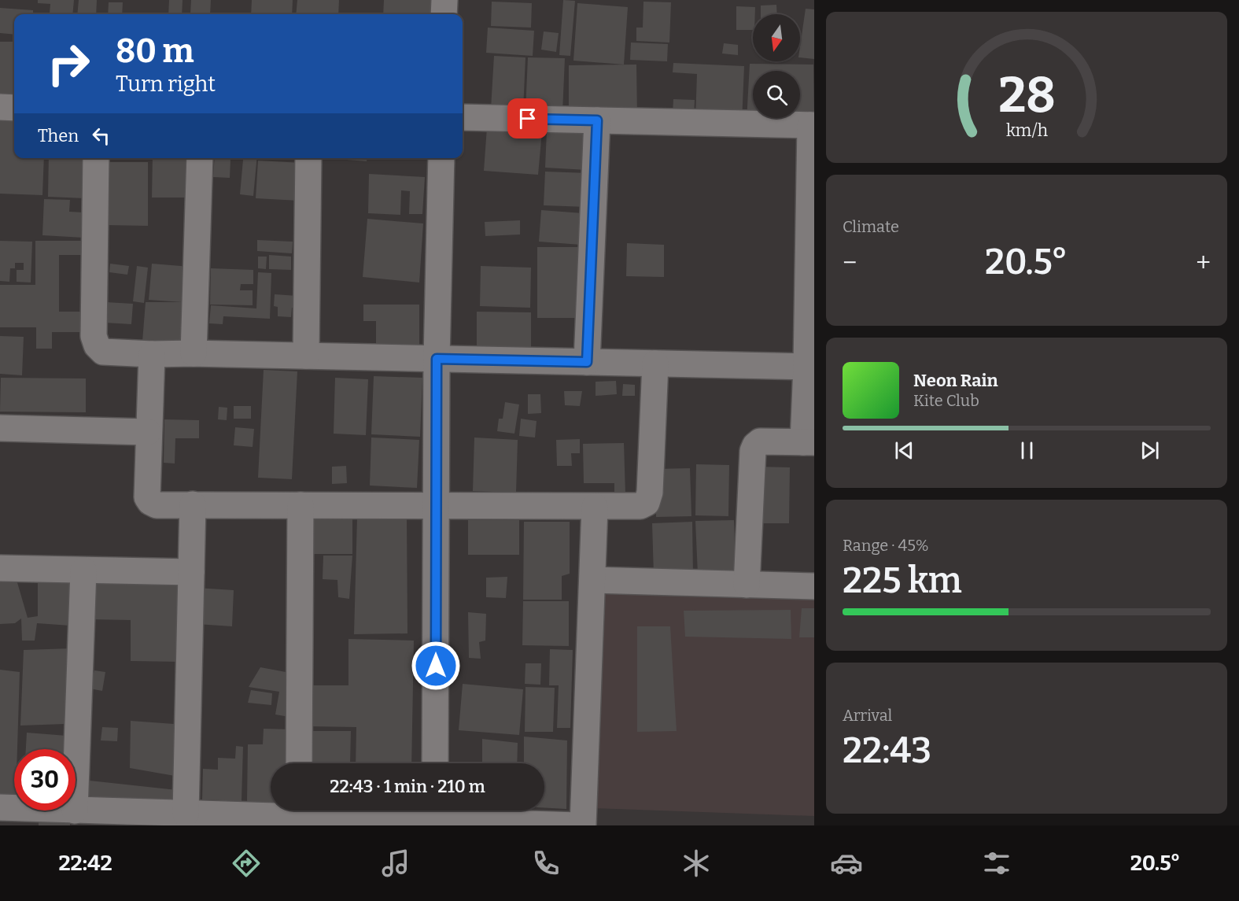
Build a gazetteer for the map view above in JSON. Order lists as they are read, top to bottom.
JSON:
{
  "north": "bottom",
  "page": {
    "turn": ["80 m", "Turn right"],
    "then": "Then",
    "tile": [
      "Climate",
      ["Range · 45%", "225 km"],
      ["Arrival", "22:43"]
    ],
    "heat": ["−", "20.5°", "+"],
    "song": ["Neon Rain", "Kite Club"],
    "limit": "30",
    "trip": "22:43 · 1 min · 210 m",
    "tabs": ["22:42", "20.5°"],
    "gauge": ["28", "km/h"]
  }
}
